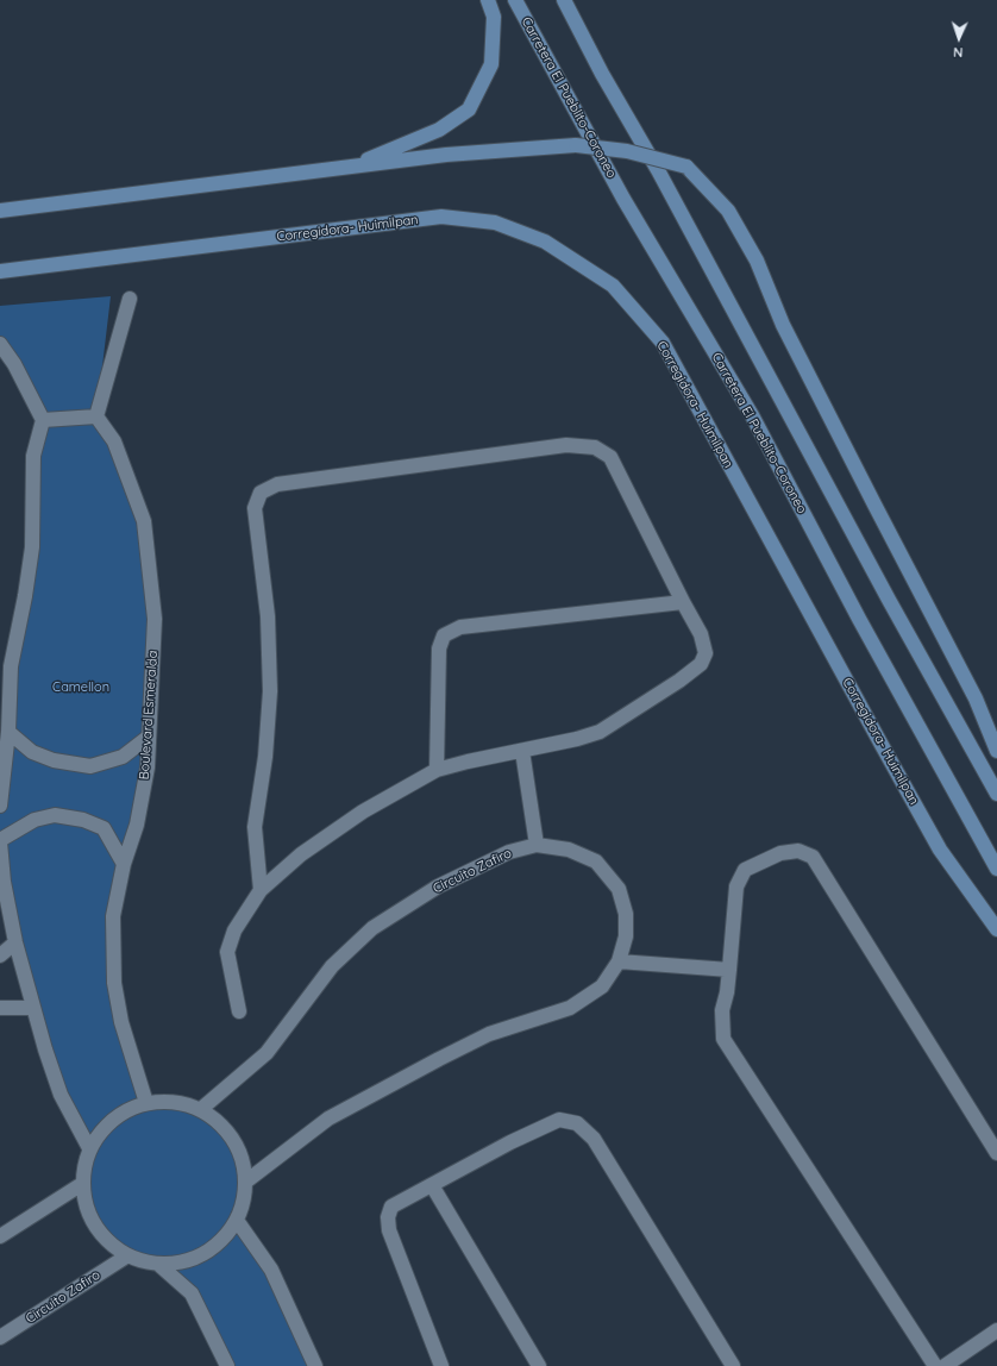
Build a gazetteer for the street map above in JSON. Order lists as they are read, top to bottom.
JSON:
{
  "streets": {
    "main road": ["Carretera El Pueblito-Coroneo", "Corregidora- Huimilpan"],
    "street": ["Boulevard Esmeralda", "Circuito Zafiro"]
  },
  "crossings": [
    ["Boulevard Esmeralda", "Circuito Zafiro"]
  ],
  "parks": ["Camellon"],
  "north": "bottom"
}
